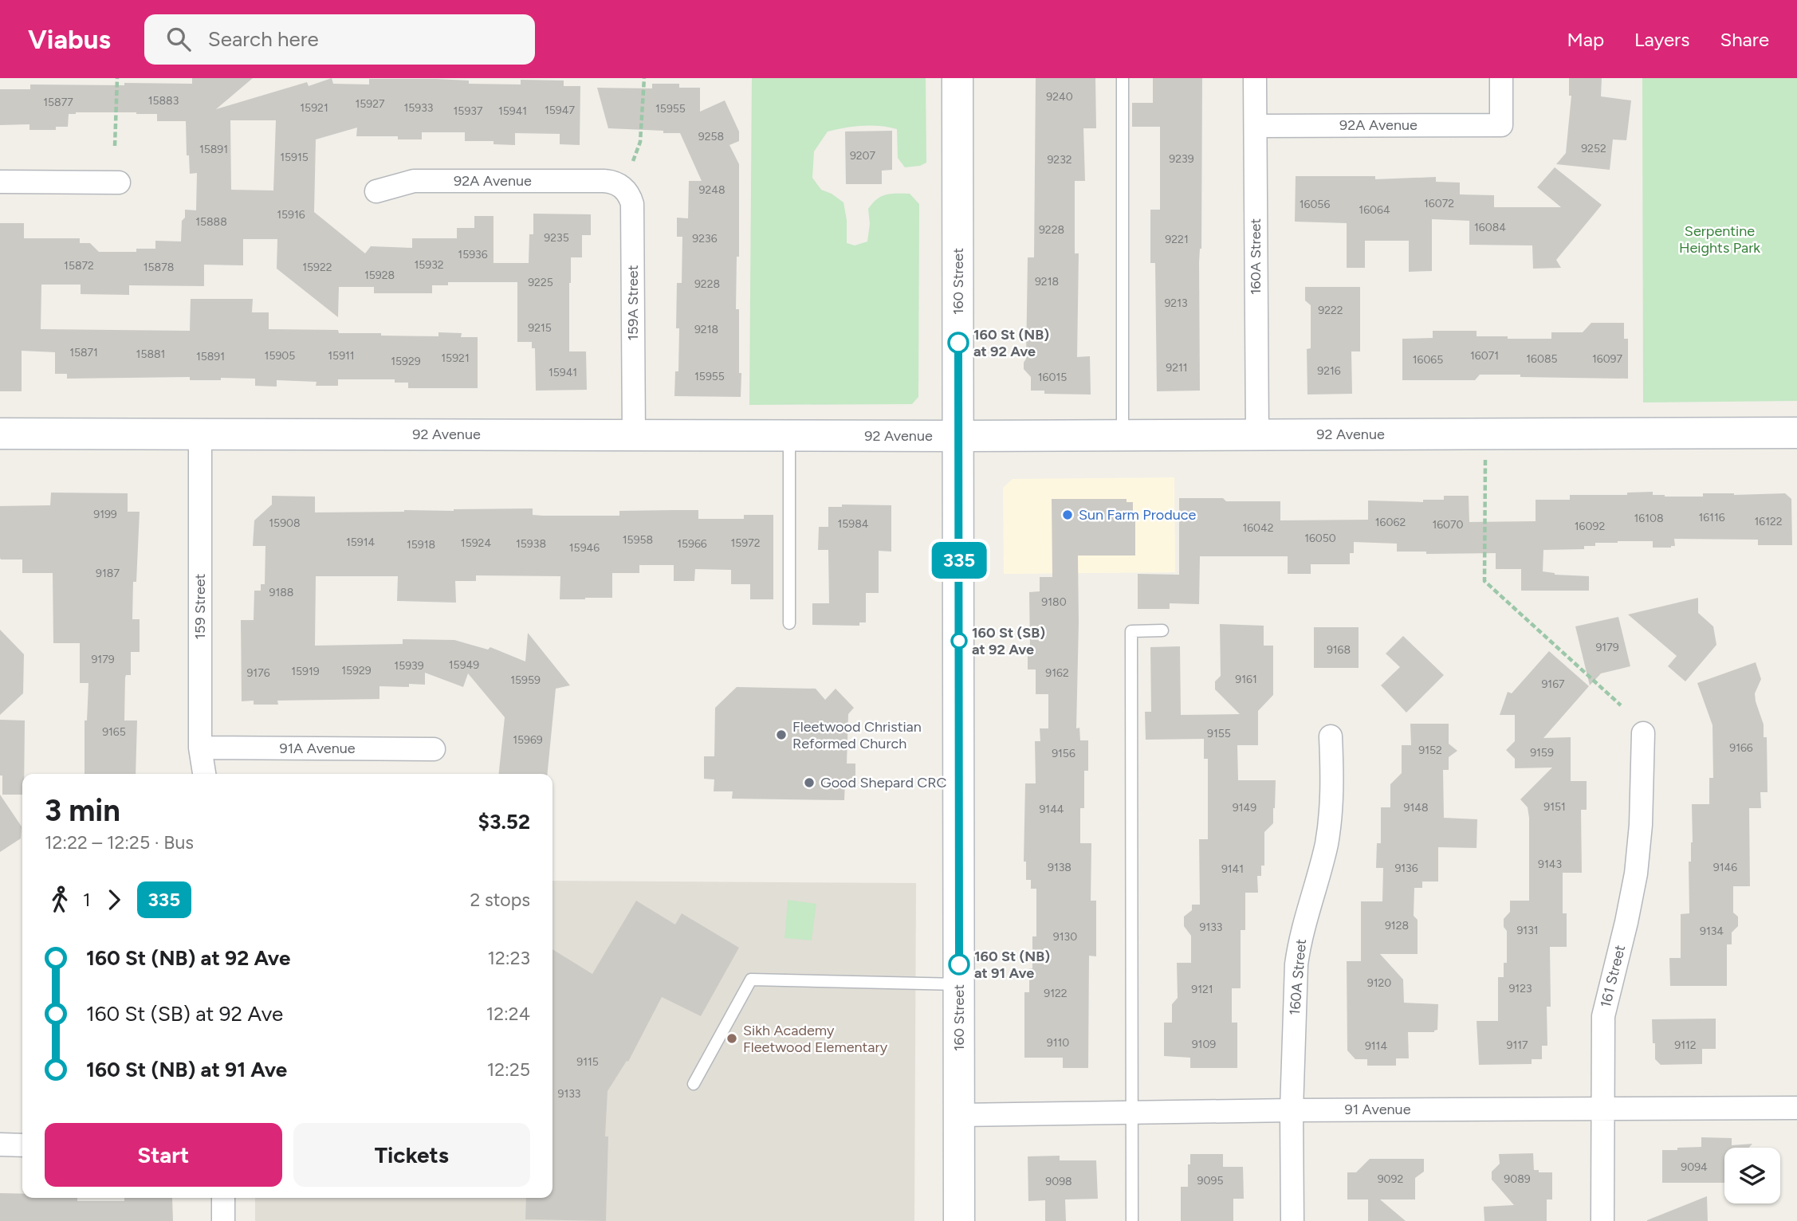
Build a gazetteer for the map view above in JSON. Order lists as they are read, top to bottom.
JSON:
{
  "streets": {
    "street": [
      "92A Avenue",
      "160A Street",
      "160 Street",
      "159A Street",
      "92 Avenue",
      "159 Street",
      "91A Avenue",
      "161 Street",
      "91 Avenue"
    ]
  },
  "crossings": [
    ["92A Avenue", "160A Street"],
    ["92A Avenue", "159A Street"],
    ["160A Street", "92 Avenue"],
    ["160A Street", "91 Avenue"],
    ["160 Street", "92 Avenue"],
    ["160 Street", "91 Avenue"],
    ["159A Street", "92 Avenue"],
    ["92 Avenue", "159 Street"],
    ["159 Street", "91A Avenue"],
    ["161 Street", "91 Avenue"]
  ],
  "parks": ["Serpentine Heights Park"],
  "places": [
    "160 St (NB) at 92 Ave",
    "Sun Farm Produce",
    "160 St (SB) at 92 Ave",
    "Fleetwood Christian Reformed Church",
    "Good Shepard CRC",
    "160 St (NB) at 91 Ave",
    "Sikh Academy Fleetwood Elementary"
  ],
  "lines": ["bus line 335"],
  "house_numbers": [
    "9240",
    "15883",
    "15877",
    "15927",
    "15921",
    "15933",
    "15955",
    "15947",
    "15937",
    "15941",
    "9258",
    "9252",
    "15891",
    "9207",
    "15915",
    "9239",
    "9232",
    "9248",
    "16072",
    "16056",
    "16064",
    "15916",
    "15888",
    "16084",
    "9228",
    "9235",
    "9236",
    "9221",
    "15936",
    "15932",
    "15872",
    "15878",
    "15922",
    "15928",
    "9218",
    "9225",
    "9228",
    "9213",
    "9222",
    "9215",
    "9218",
    "15871",
    "15881",
    "15905",
    "15911",
    "16071",
    "15891",
    "15921",
    "16085",
    "16097",
    "16065",
    "15929",
    "9211",
    "9216",
    "15941",
    "15955",
    "16015",
    "9199",
    "16116",
    "16108",
    "16122",
    "16062",
    "15908",
    "15984",
    "16070",
    "16092",
    "16042",
    "16050",
    "15958",
    "15914",
    "15924",
    "15972",
    "15938",
    "15966",
    "15918",
    "15946",
    "9187",
    "9188",
    "9180",
    "9179",
    "9168",
    "9179",
    "15949",
    "15939",
    "15929",
    "15919",
    "9176",
    "9162",
    "9161",
    "15959",
    "9167",
    "9165",
    "9155",
    "15969",
    "9166",
    "9152",
    "9159",
    "9156",
    "9151",
    "9149",
    "9148",
    "9144",
    "9143",
    "9138",
    "9146",
    "9136",
    "9141",
    "9128",
    "9133",
    "9131",
    "9134",
    "9130",
    "9120",
    "9123",
    "9121",
    "9122",
    "9110",
    "9109",
    "9117",
    "9112",
    "9114",
    "9115",
    "9133",
    "9094",
    "9092",
    "9089",
    "9095",
    "9098"
  ],
  "page": {
    "header": "Viabus",
    "search": "Search here",
    "nav": ["Map", "Layers", "Share"],
    "on_map": "335",
    "heading": ["3 min", "12:22 – 12:25 · Bus", "$3.52"],
    "legs": ["1", "335", "2 stops"],
    "list": [
      {
        "name": "160 St (NB) at 92 Ave",
        "value": "12:23"
      },
      {
        "name": "160 St (SB) at 92 Ave",
        "value": "12:24"
      },
      {
        "name": "160 St (NB) at 91 Ave",
        "value": "12:25"
      }
    ],
    "buttons": ["Start", "Tickets"]
  }
}
